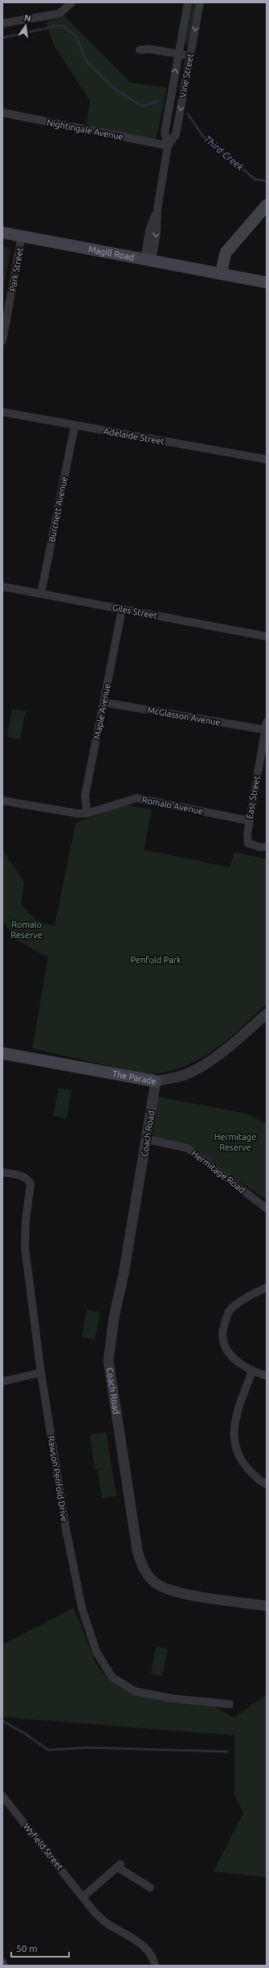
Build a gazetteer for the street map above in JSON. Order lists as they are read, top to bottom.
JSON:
{
  "streets": {
    "main road": ["Magill Road", "The Parade"],
    "street": [
      "Vine Street",
      "Nightingale Avenue",
      "Park Street",
      "Adelaide Street",
      "Burchett Avenue",
      "Giles Street",
      "Maple Avenue",
      "McGlasson Avenue",
      "East Street",
      "Romalo Avenue",
      "Coach Road",
      "Hermitage Road",
      "Rawson Penfold Drive",
      "Wyfield Street"
    ]
  },
  "crossings": [
    ["Vine Street", "Nightingale Avenue"],
    ["Vine Street", "Magill Road"],
    ["Magill Road", "Park Street"],
    ["Adelaide Street", "Burchett Avenue"],
    ["Burchett Avenue", "Giles Street"],
    ["Giles Street", "Maple Avenue"],
    ["Maple Avenue", "McGlasson Avenue"],
    ["Maple Avenue", "Romalo Avenue"],
    ["McGlasson Avenue", "East Street"],
    ["East Street", "Romalo Avenue"],
    ["The Parade", "Coach Road"],
    ["Coach Road", "Hermitage Road"]
  ],
  "water": ["Third Creek"],
  "parks": ["Romalo Reserve", "Penfold Park", "Hermitage Reserve"],
  "scale_bar": "50 m",
  "north": "top"
}
